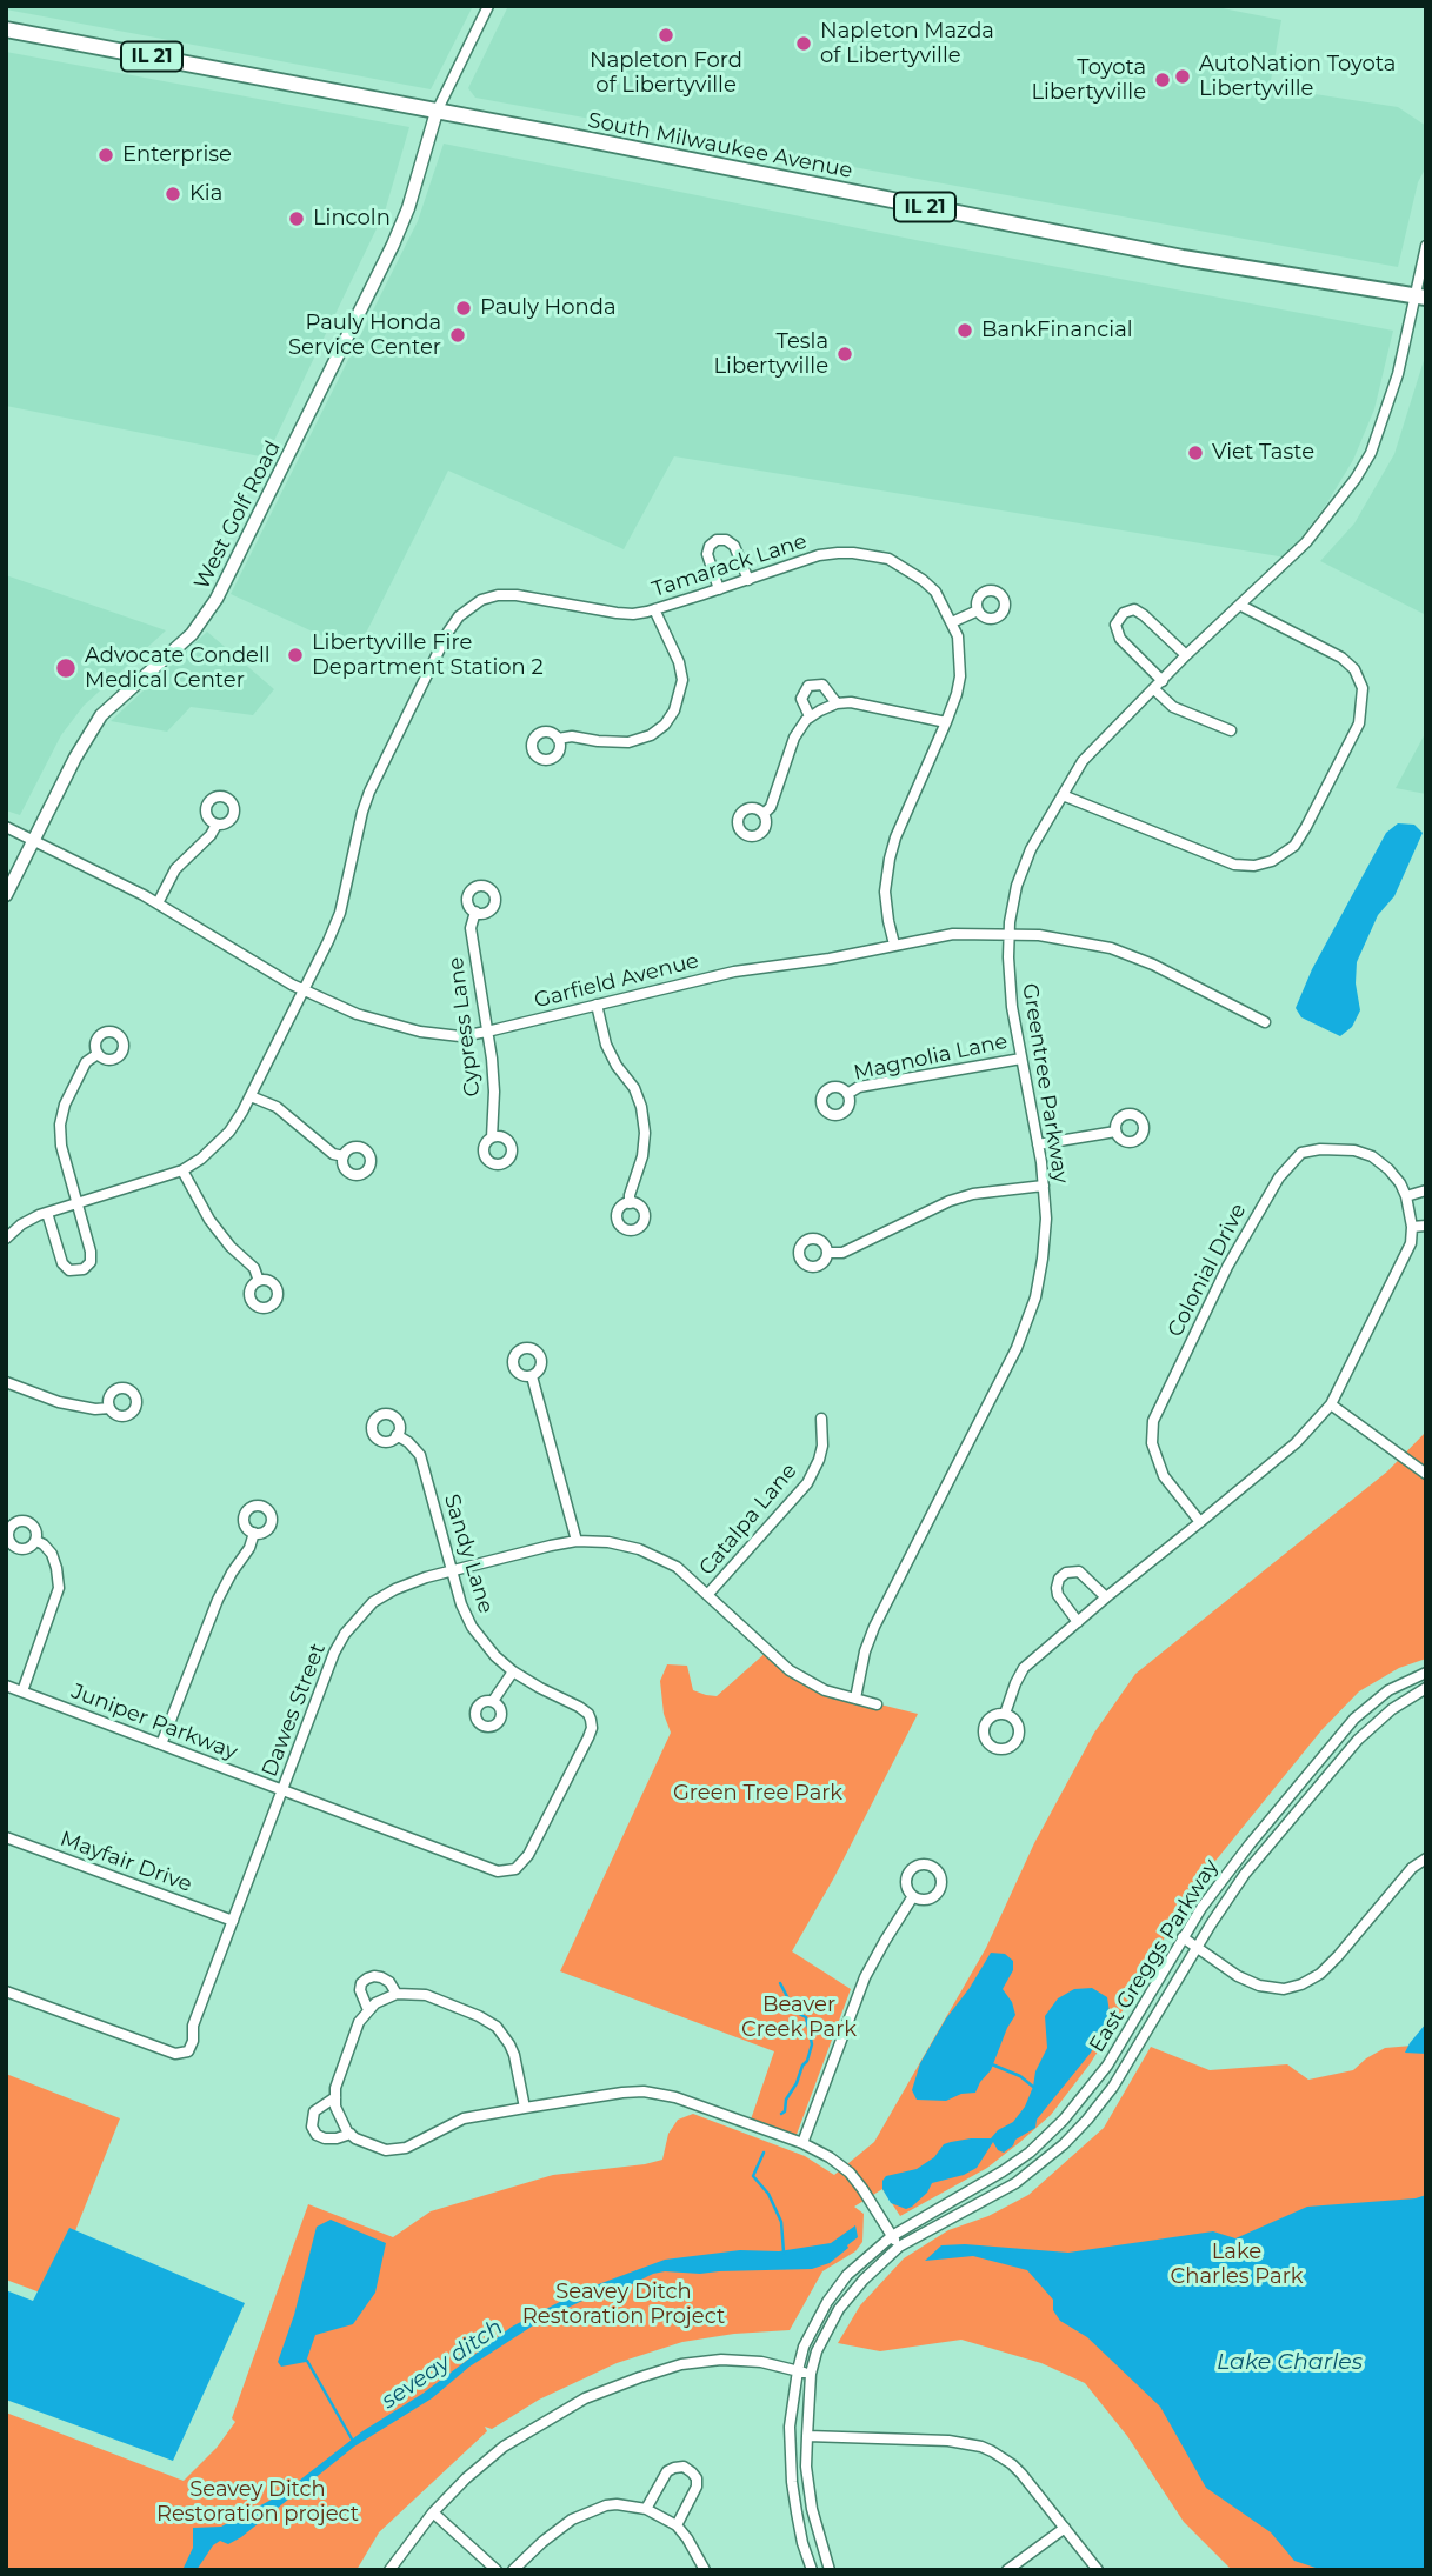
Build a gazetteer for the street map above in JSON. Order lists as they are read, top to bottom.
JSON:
{
  "streets": {
    "main road": ["IL 21", "South Milwaukee Avenue"],
    "street": [
      "West Golf Road",
      "Tamarack Lane",
      "Garfield Avenue",
      "Cypress Lane",
      "Magnolia Lane",
      "Greentree Parkway",
      "Colonial Drive",
      "Catalpa Lane",
      "Sandy Lane",
      "Dawes Street",
      "Juniper Parkway",
      "Mayfair Drive",
      "East Greggs Parkway"
    ]
  },
  "crossings": [
    ["South Milwaukee Avenue", "West Golf Road"],
    ["South Milwaukee Avenue", "Greentree Parkway"],
    ["West Golf Road", "Garfield Avenue"],
    ["Tamarack Lane", "Garfield Avenue"],
    ["Garfield Avenue", "Cypress Lane"],
    ["Garfield Avenue", "Greentree Parkway"],
    ["Magnolia Lane", "Greentree Parkway"],
    ["Greentree Parkway", "Dawes Street"],
    ["Catalpa Lane", "Dawes Street"],
    ["Sandy Lane", "Dawes Street"],
    ["Sandy Lane", "Juniper Parkway"],
    ["Dawes Street", "Juniper Parkway"],
    ["Dawes Street", "Mayfair Drive"]
  ],
  "water": ["Lake Charles", "seveay ditch"],
  "parks": [
    "Green Tree Park",
    "Beaver Creek Park",
    "Lake Charles Park",
    "Seavey Ditch Restoration Project",
    "Seavey Ditch Restoration project"
  ],
  "places": [
    "Napleton Ford of Libertyville",
    "Napleton Mazda of Libertyville",
    "AutoNation Toyota Libertyville",
    "Toyota Libertyville",
    "Enterprise",
    "Kia",
    "Lincoln",
    "Pauly Honda",
    "BankFinancial",
    "Pauly Honda Service Center",
    "Tesla Libertyville",
    "Viet Taste",
    "Libertyville Fire Department Station 2",
    "Advocate Condell Medical Center"
  ]
}
